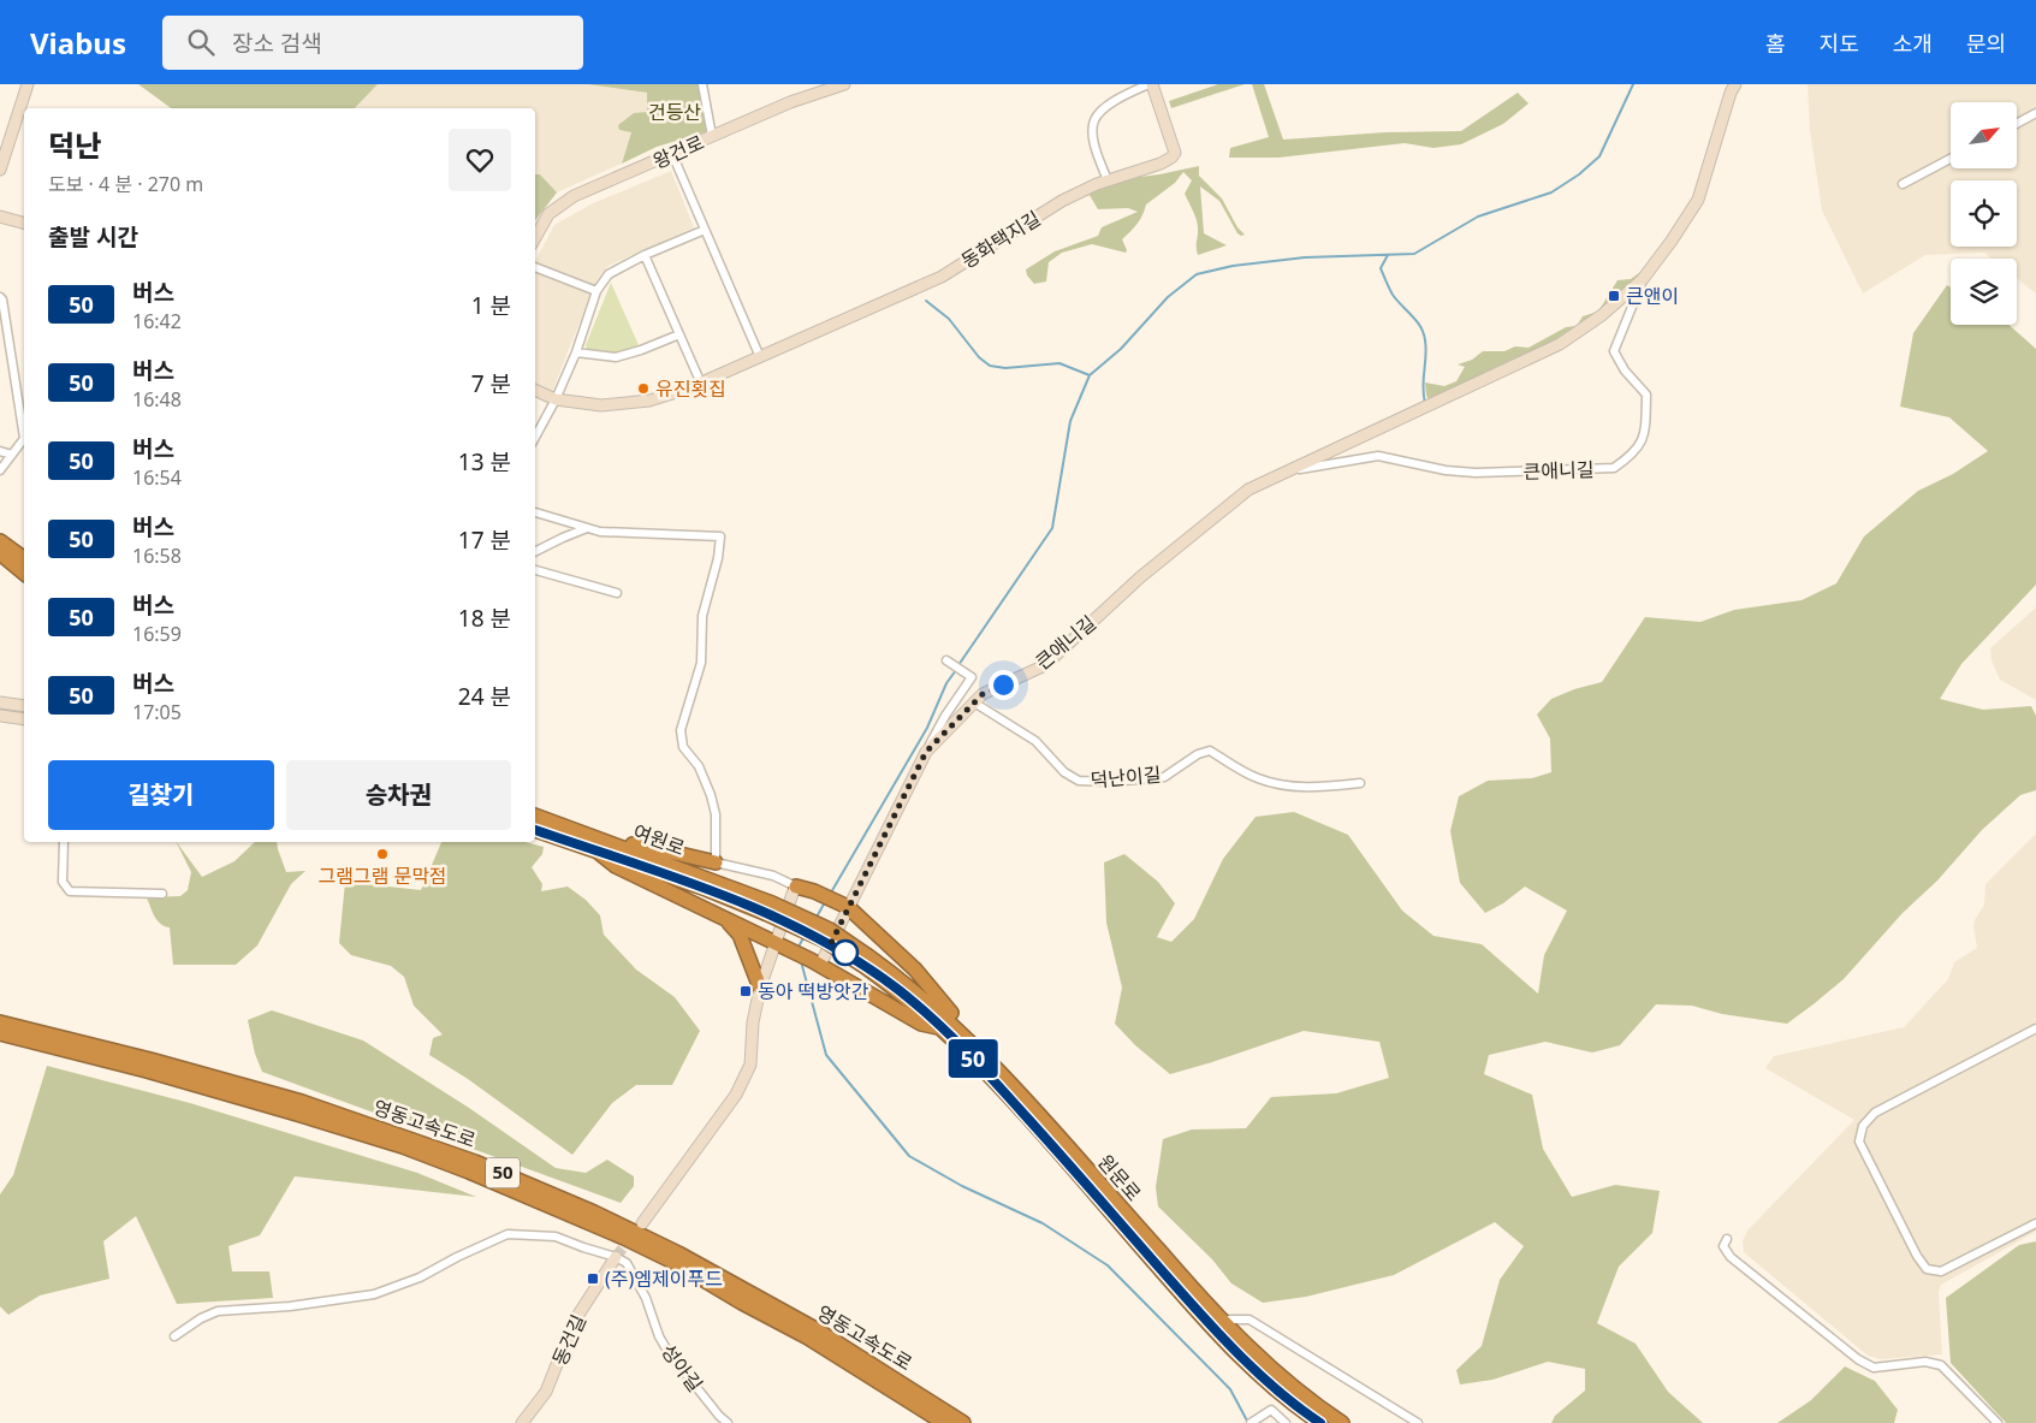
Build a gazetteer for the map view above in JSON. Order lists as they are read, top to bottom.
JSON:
{
  "streets": {
    "highway": [
      "여원로",
      "영동고속도로",
      "50",
      "원문로"
    ],
    "street": [
      "왕건로",
      "동화택지길",
      "큰애니길",
      "덕난이길",
      "동건길",
      "성아길"
    ]
  },
  "crossings": [
    ["큰애니길", "덕난이길"],
    ["여원로", "원문로"],
    ["동건길", "성아길"]
  ],
  "parks": ["건등산"],
  "places": {
    "transit": ["큰앤이", "동아 떡방앗간", "(주)엠제이푸드"],
    "other": ["유진횟집", "그램그램 문막점"]
  },
  "lines": ["bus line 50"],
  "north": "top right",
  "page": {
    "header": "Viabus",
    "search": "장소 검색",
    "nav": [
      "홈",
      "지도",
      "소개",
      "문의"
    ],
    "on_map": "50",
    "heading": [
      ["덕난", "도보 · 4 분 · 270 m"],
      "출발 시간"
    ],
    "list": [
      {
        "mark": "50",
        "name": "버스",
        "note": "16:42",
        "value": "1 분"
      },
      {
        "mark": "50",
        "name": "버스",
        "note": "16:48",
        "value": "7 분"
      },
      {
        "mark": "50",
        "name": "버스",
        "note": "16:54",
        "value": "13 분"
      },
      {
        "mark": "50",
        "name": "버스",
        "note": "16:58",
        "value": "17 분"
      },
      {
        "mark": "50",
        "name": "버스",
        "note": "16:59",
        "value": "18 분"
      },
      {
        "mark": "50",
        "name": "버스",
        "note": "17:05",
        "value": "24 분"
      }
    ],
    "buttons": ["길찾기", "승차권"]
  }
}
